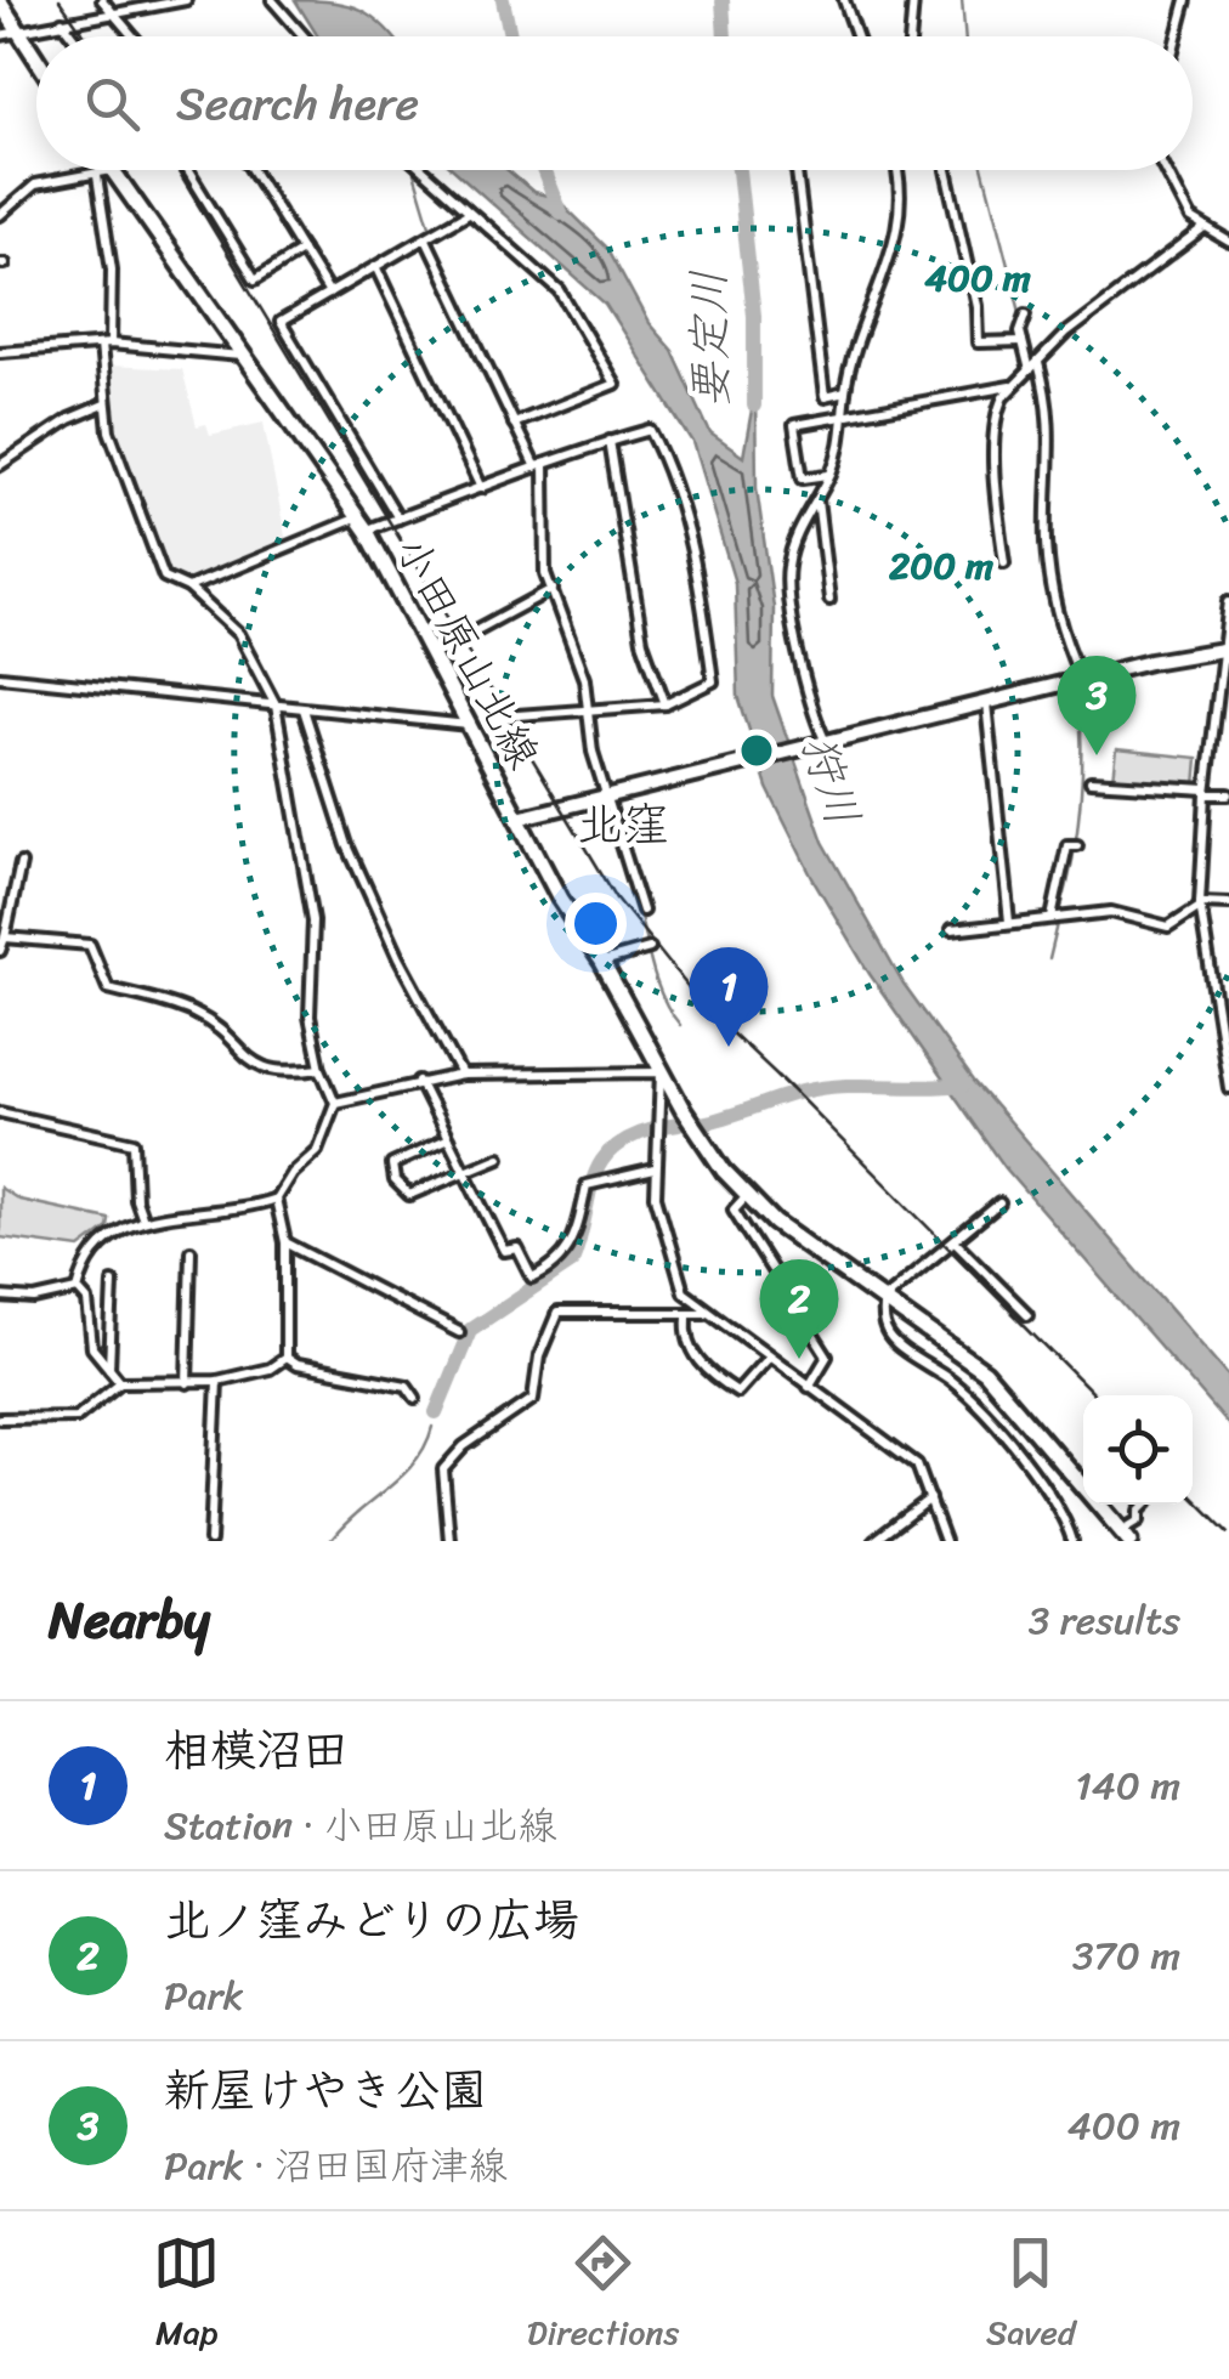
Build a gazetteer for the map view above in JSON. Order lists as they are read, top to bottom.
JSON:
{
  "streets": {
    "main road": ["小田原山北線"]
  },
  "districts": ["北窪"],
  "water": ["要定川", "狩川"],
  "page": {
    "search": "Search here",
    "pins": ["3", "1", "2"],
    "heading": ["Nearby", "3 results"],
    "list": [
      {
        "mark": "1",
        "name": "相模沼田",
        "note": "Station · 小田原山北線",
        "value": "140 m"
      },
      {
        "mark": "2",
        "name": "北ノ窪みどりの広場",
        "note": "Park",
        "value": "370 m"
      },
      {
        "mark": "3",
        "name": "新屋けやき公園",
        "note": "Park · 沼田国府津線",
        "value": "400 m"
      }
    ],
    "nav": ["Map", "Directions", "Saved"]
  },
  "rings": ["400 m", "200 m"]
}
